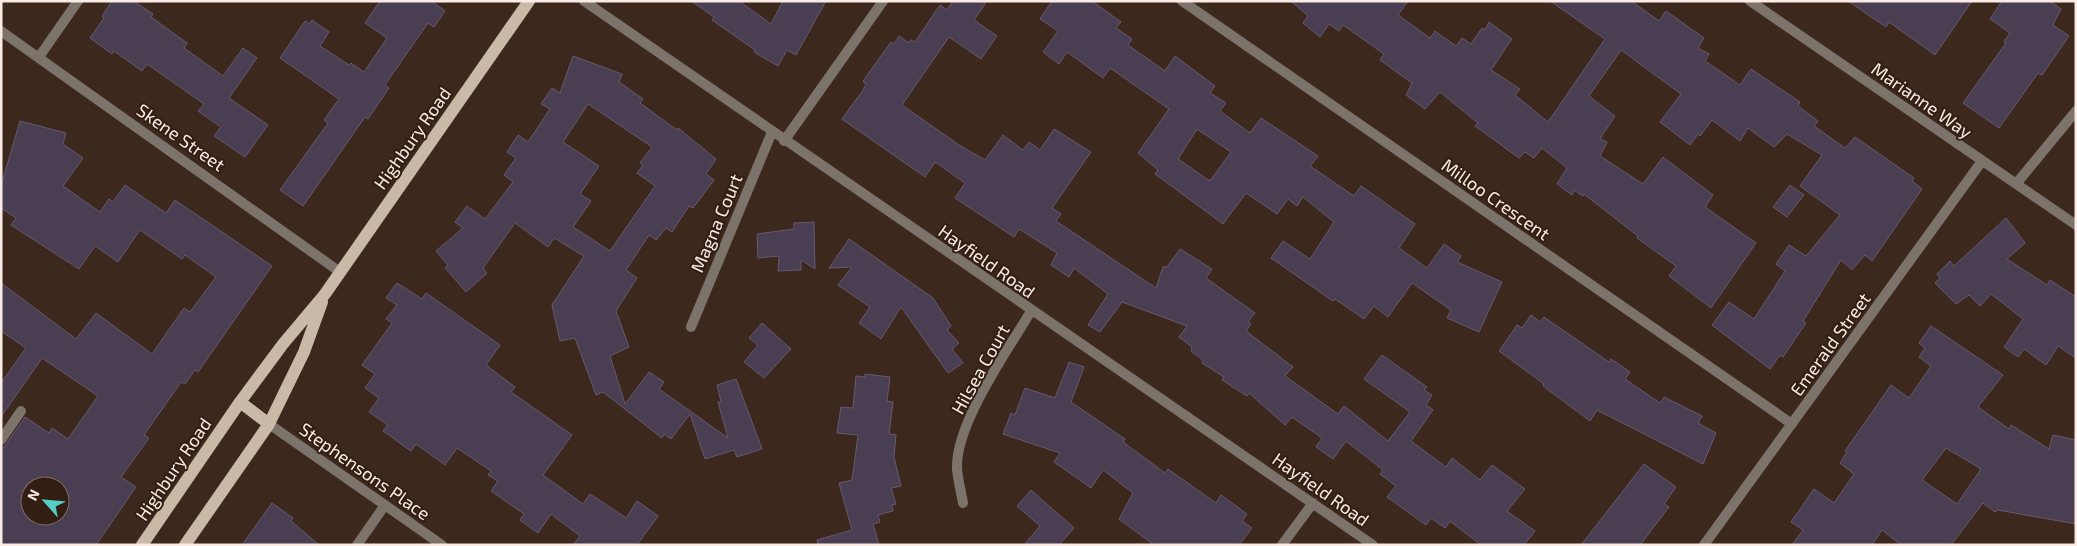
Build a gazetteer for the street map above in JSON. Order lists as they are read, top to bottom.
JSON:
{
  "streets": {
    "main road": ["Highbury Road"],
    "street": [
      "Marianne Way",
      "Skene Street",
      "Milloo Crescent",
      "Magna Court",
      "Hayfield Road",
      "Emerald Street",
      "Hilsea Court",
      "Stephensons Place"
    ]
  },
  "crossings": [
    ["Marianne Way", "Emerald Street"],
    ["Skene Street", "Highbury Road"],
    ["Highbury Road", "Stephensons Place"],
    ["Milloo Crescent", "Emerald Street"],
    ["Magna Court", "Hayfield Road"],
    ["Hayfield Road", "Hilsea Court"]
  ],
  "north": "top left"
}
